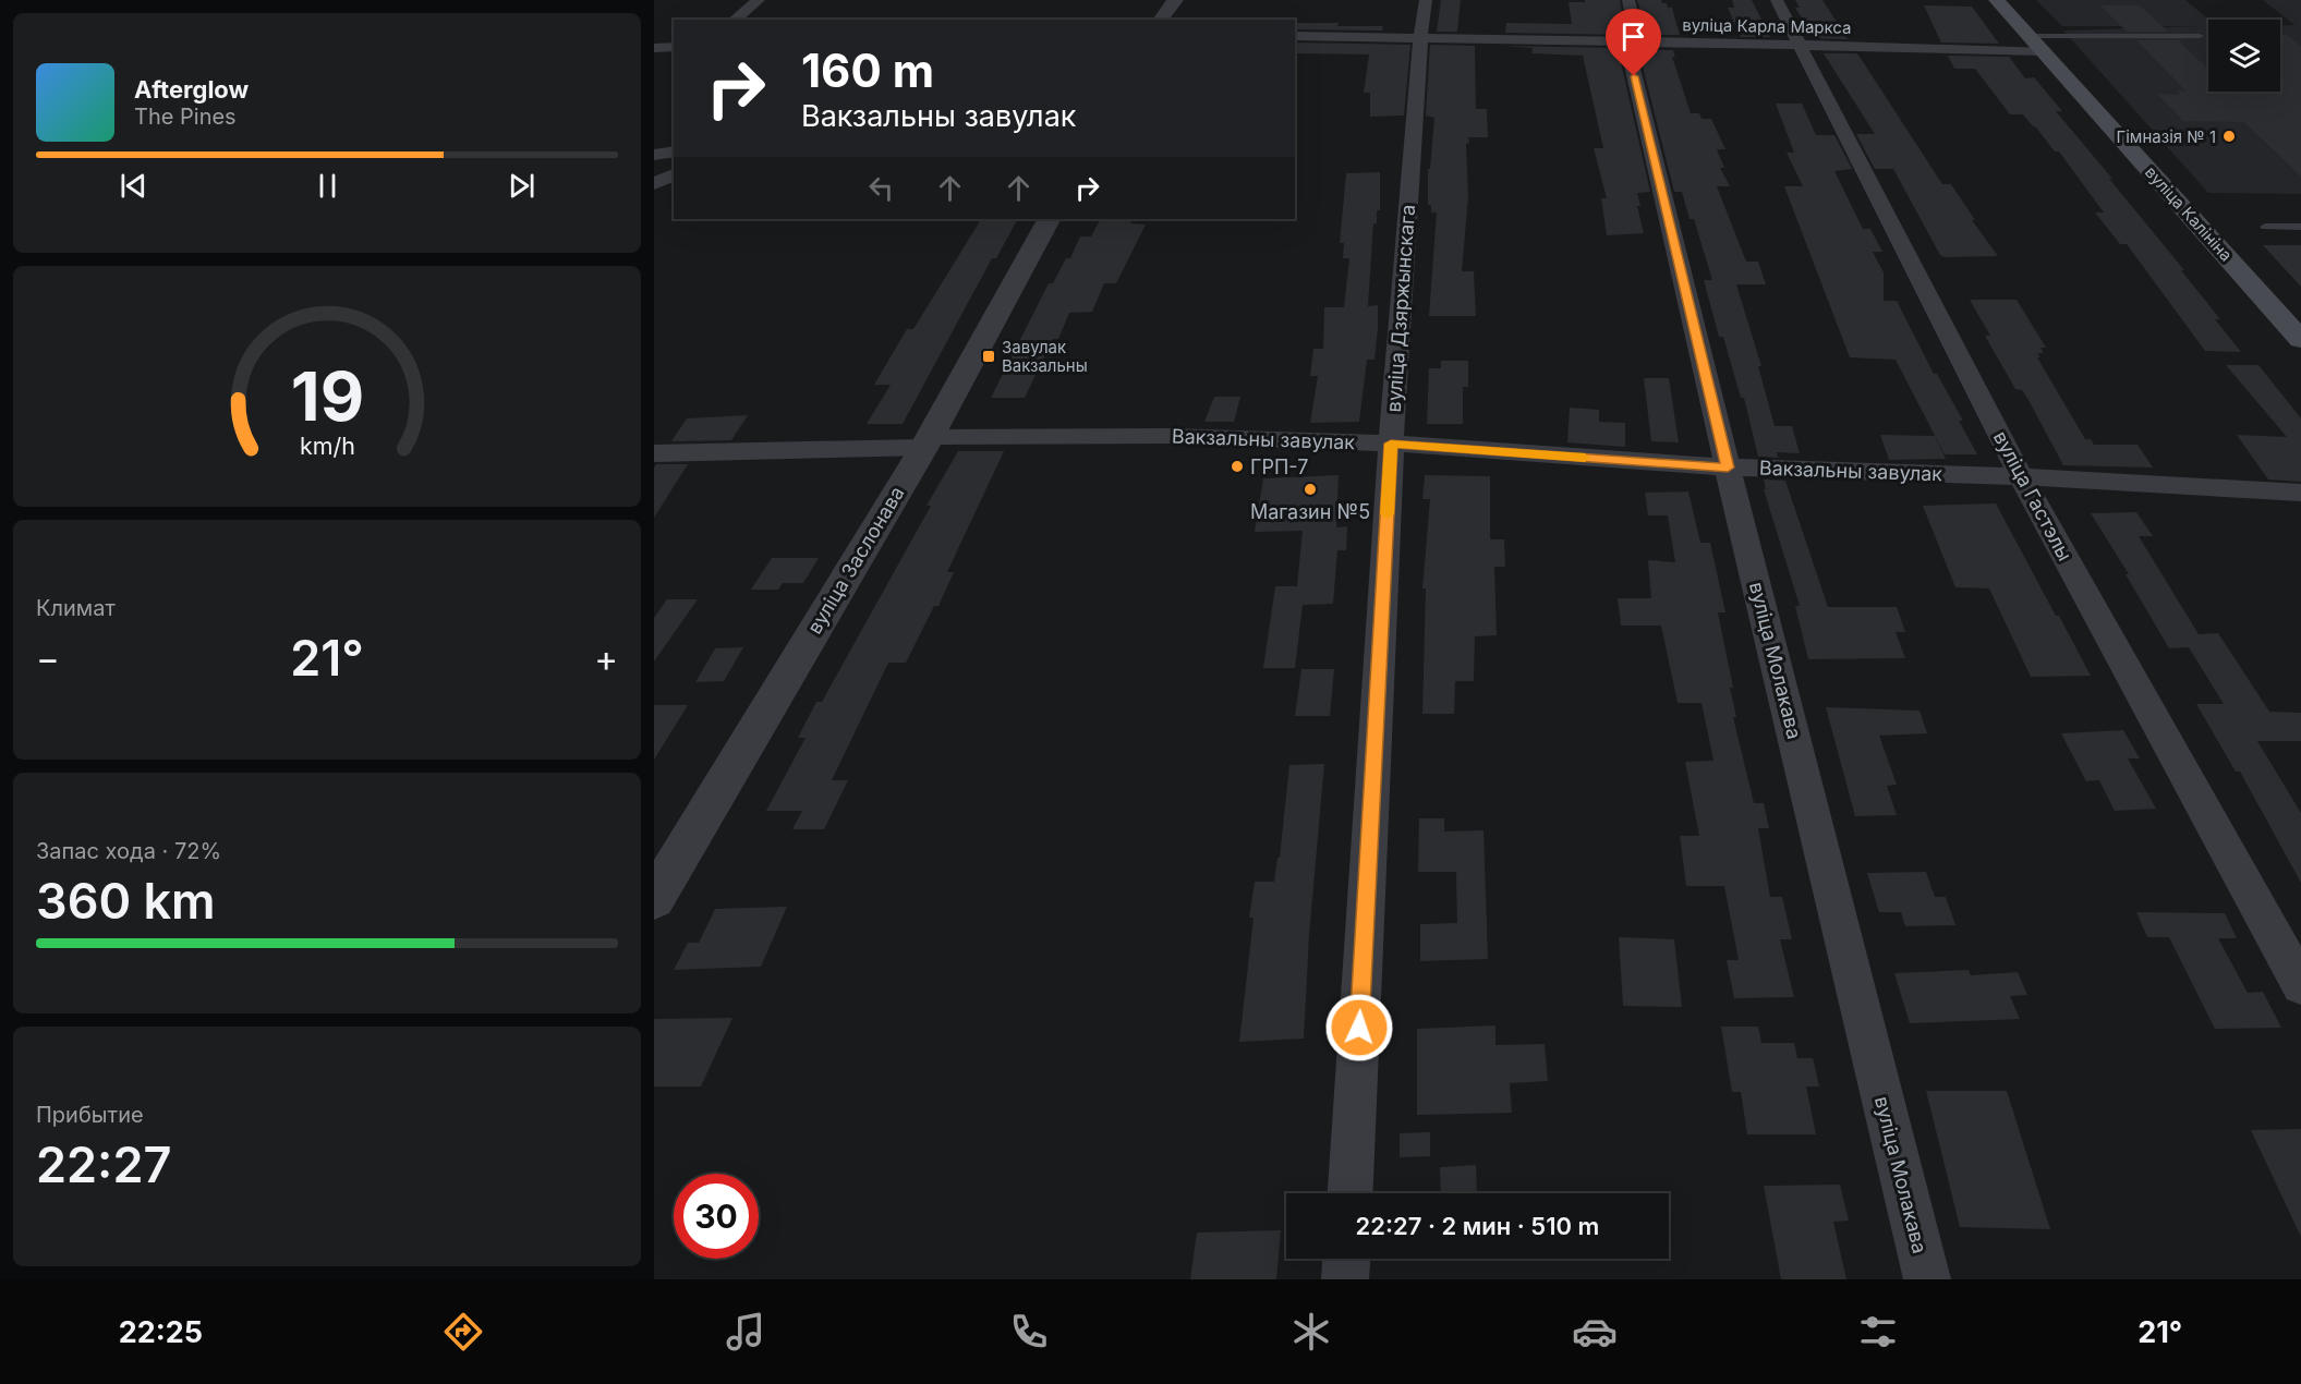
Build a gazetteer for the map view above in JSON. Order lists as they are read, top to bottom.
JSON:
{
  "streets": {
    "main road": ["вуліца Калініна"],
    "street": [
      "вуліца Карла Маркса",
      "вуліца Дзяржынскага",
      "Вакзальны завулак",
      "вуліца Гастэлы",
      "вуліца Заслонава",
      "вуліца Молакава"
    ]
  },
  "crossings": [
    ["вуліца Карла Маркса", "вуліца Калініна"],
    ["вуліца Карла Маркса", "вуліца Дзяржынскага"],
    ["вуліца Карла Маркса", "вуліца Гастэлы"],
    ["вуліца Карла Маркса", "вуліца Молакава"],
    ["вуліца Дзяржынскага", "Вакзальны завулак"],
    ["Вакзальны завулак", "вуліца Гастэлы"],
    ["Вакзальны завулак", "вуліца Заслонава"],
    ["Вакзальны завулак", "вуліца Молакава"]
  ],
  "places": {
    "other": ["Гімназія № 1", "ГРП-7", "Магазин №5"],
    "transit": ["Завулак Вакзальны"]
  },
  "page": {
    "turn": ["160 m", "Вакзальны завулак"],
    "song": ["Afterglow", "The Pines"],
    "tile": [
      "Климат",
      ["Запас хода · 72%", "360 km"],
      ["Прибытие", "22:27"]
    ],
    "heat": ["−", "21°", "+"],
    "limit": "30",
    "trip": "22:27 · 2 мин · 510 m",
    "tabs": ["22:25", "21°"],
    "gauge": ["19", "km/h"]
  }
}
